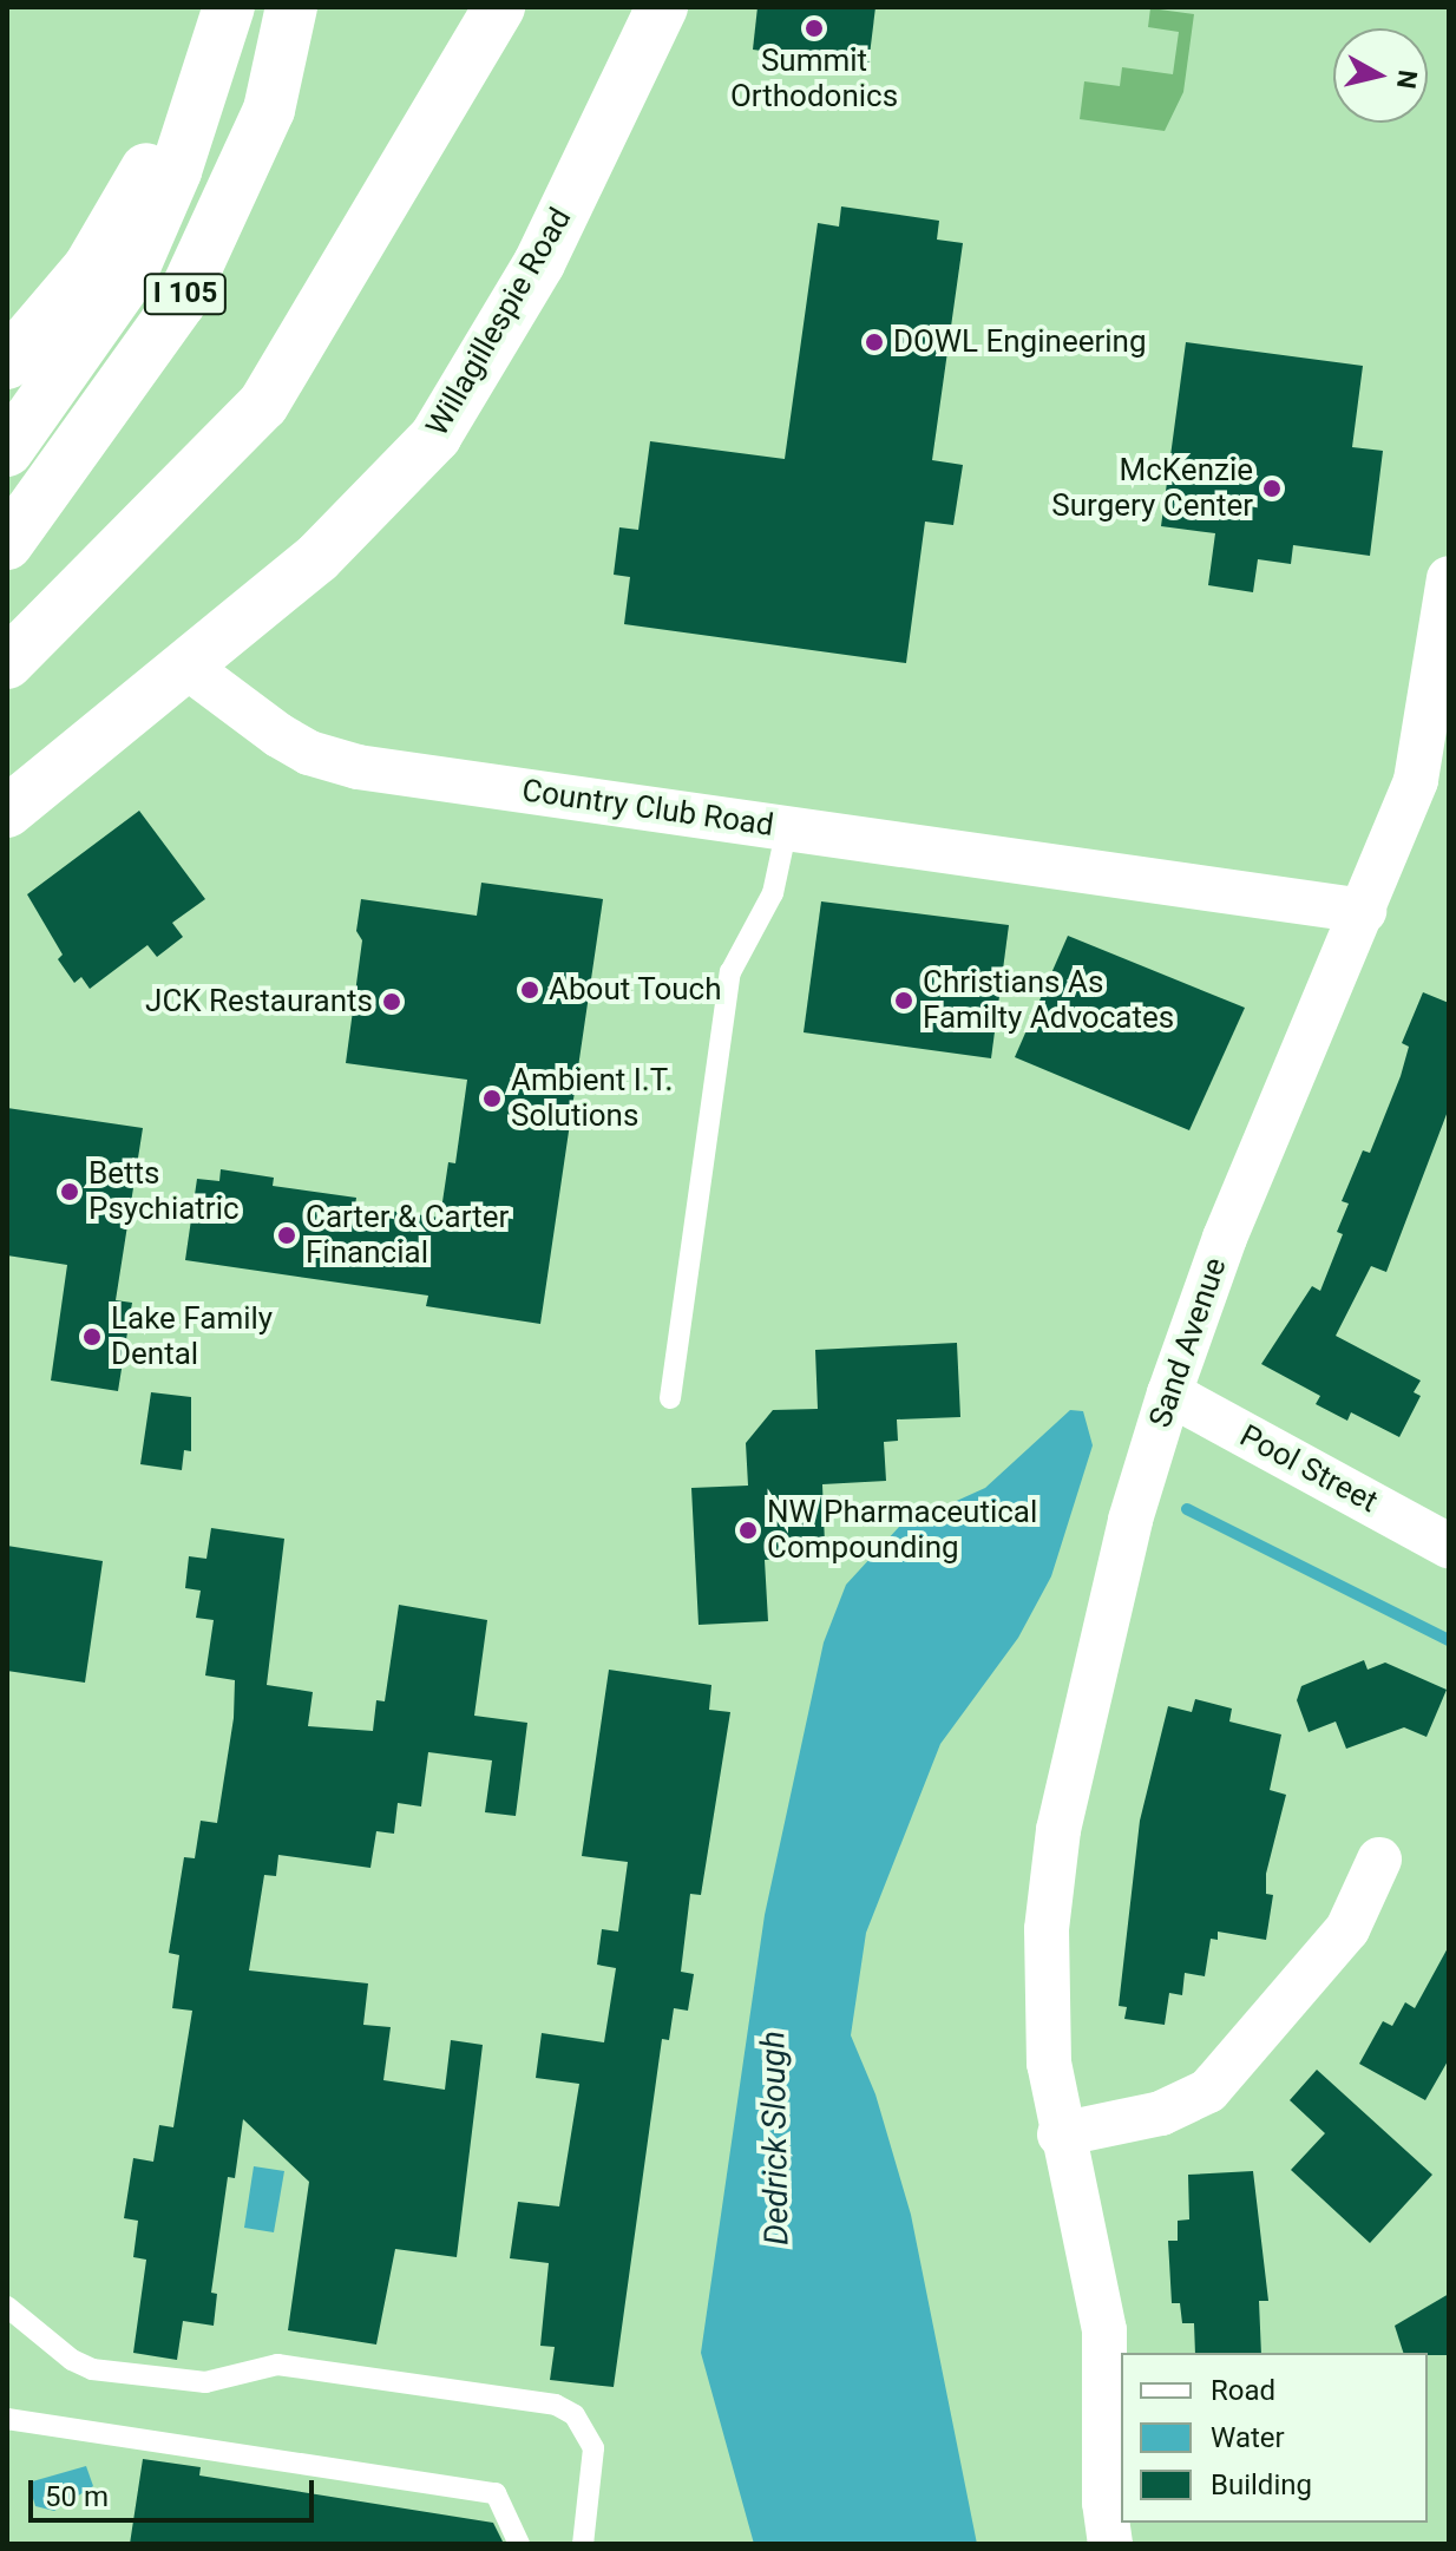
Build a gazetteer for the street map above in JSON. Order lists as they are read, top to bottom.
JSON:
{
  "streets": {
    "main road": ["I 105", "Willagillespie Road"],
    "street": ["Country Club Road", "Sand Avenue", "Pool Street"]
  },
  "crossings": [
    ["Willagillespie Road", "Country Club Road"],
    ["Country Club Road", "Sand Avenue"],
    ["Sand Avenue", "Pool Street"]
  ],
  "water": ["Dedrick Slough"],
  "places": [
    "Summit Orthodonics",
    "DOWL Engineering",
    "McKenzie Surgery Center",
    "About Touch",
    "Christians As Familty Advocates",
    "JCK Restaurants",
    "Ambient I.T. Solutions",
    "Betts Psychiatric",
    "Carter & Carter Financial",
    "Lake Family Dental",
    "NW Pharmaceutical Compounding"
  ],
  "legend": ["Road", "Water", "Building"],
  "scale_bar": "50 m",
  "north": "right"
}
